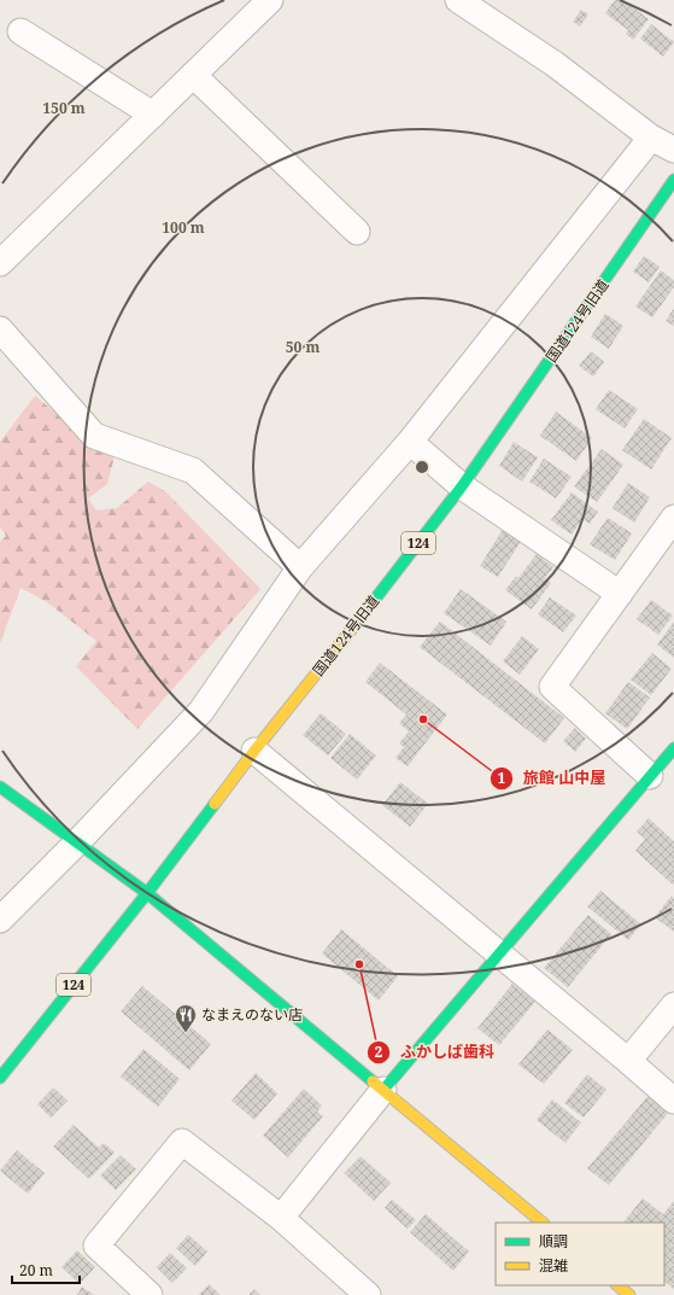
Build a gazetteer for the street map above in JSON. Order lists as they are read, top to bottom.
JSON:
{
  "streets": {
    "main road": ["国道124号旧道", "124"]
  },
  "places": {
    "other": ["旅館 山中屋", "ふかしば歯科"],
    "restaurant": ["なまえのない店"]
  },
  "legend": ["順調", "混雑"],
  "scale_bar": "20 m",
  "rings": ["150 m", "100 m", "50 m"]
}
